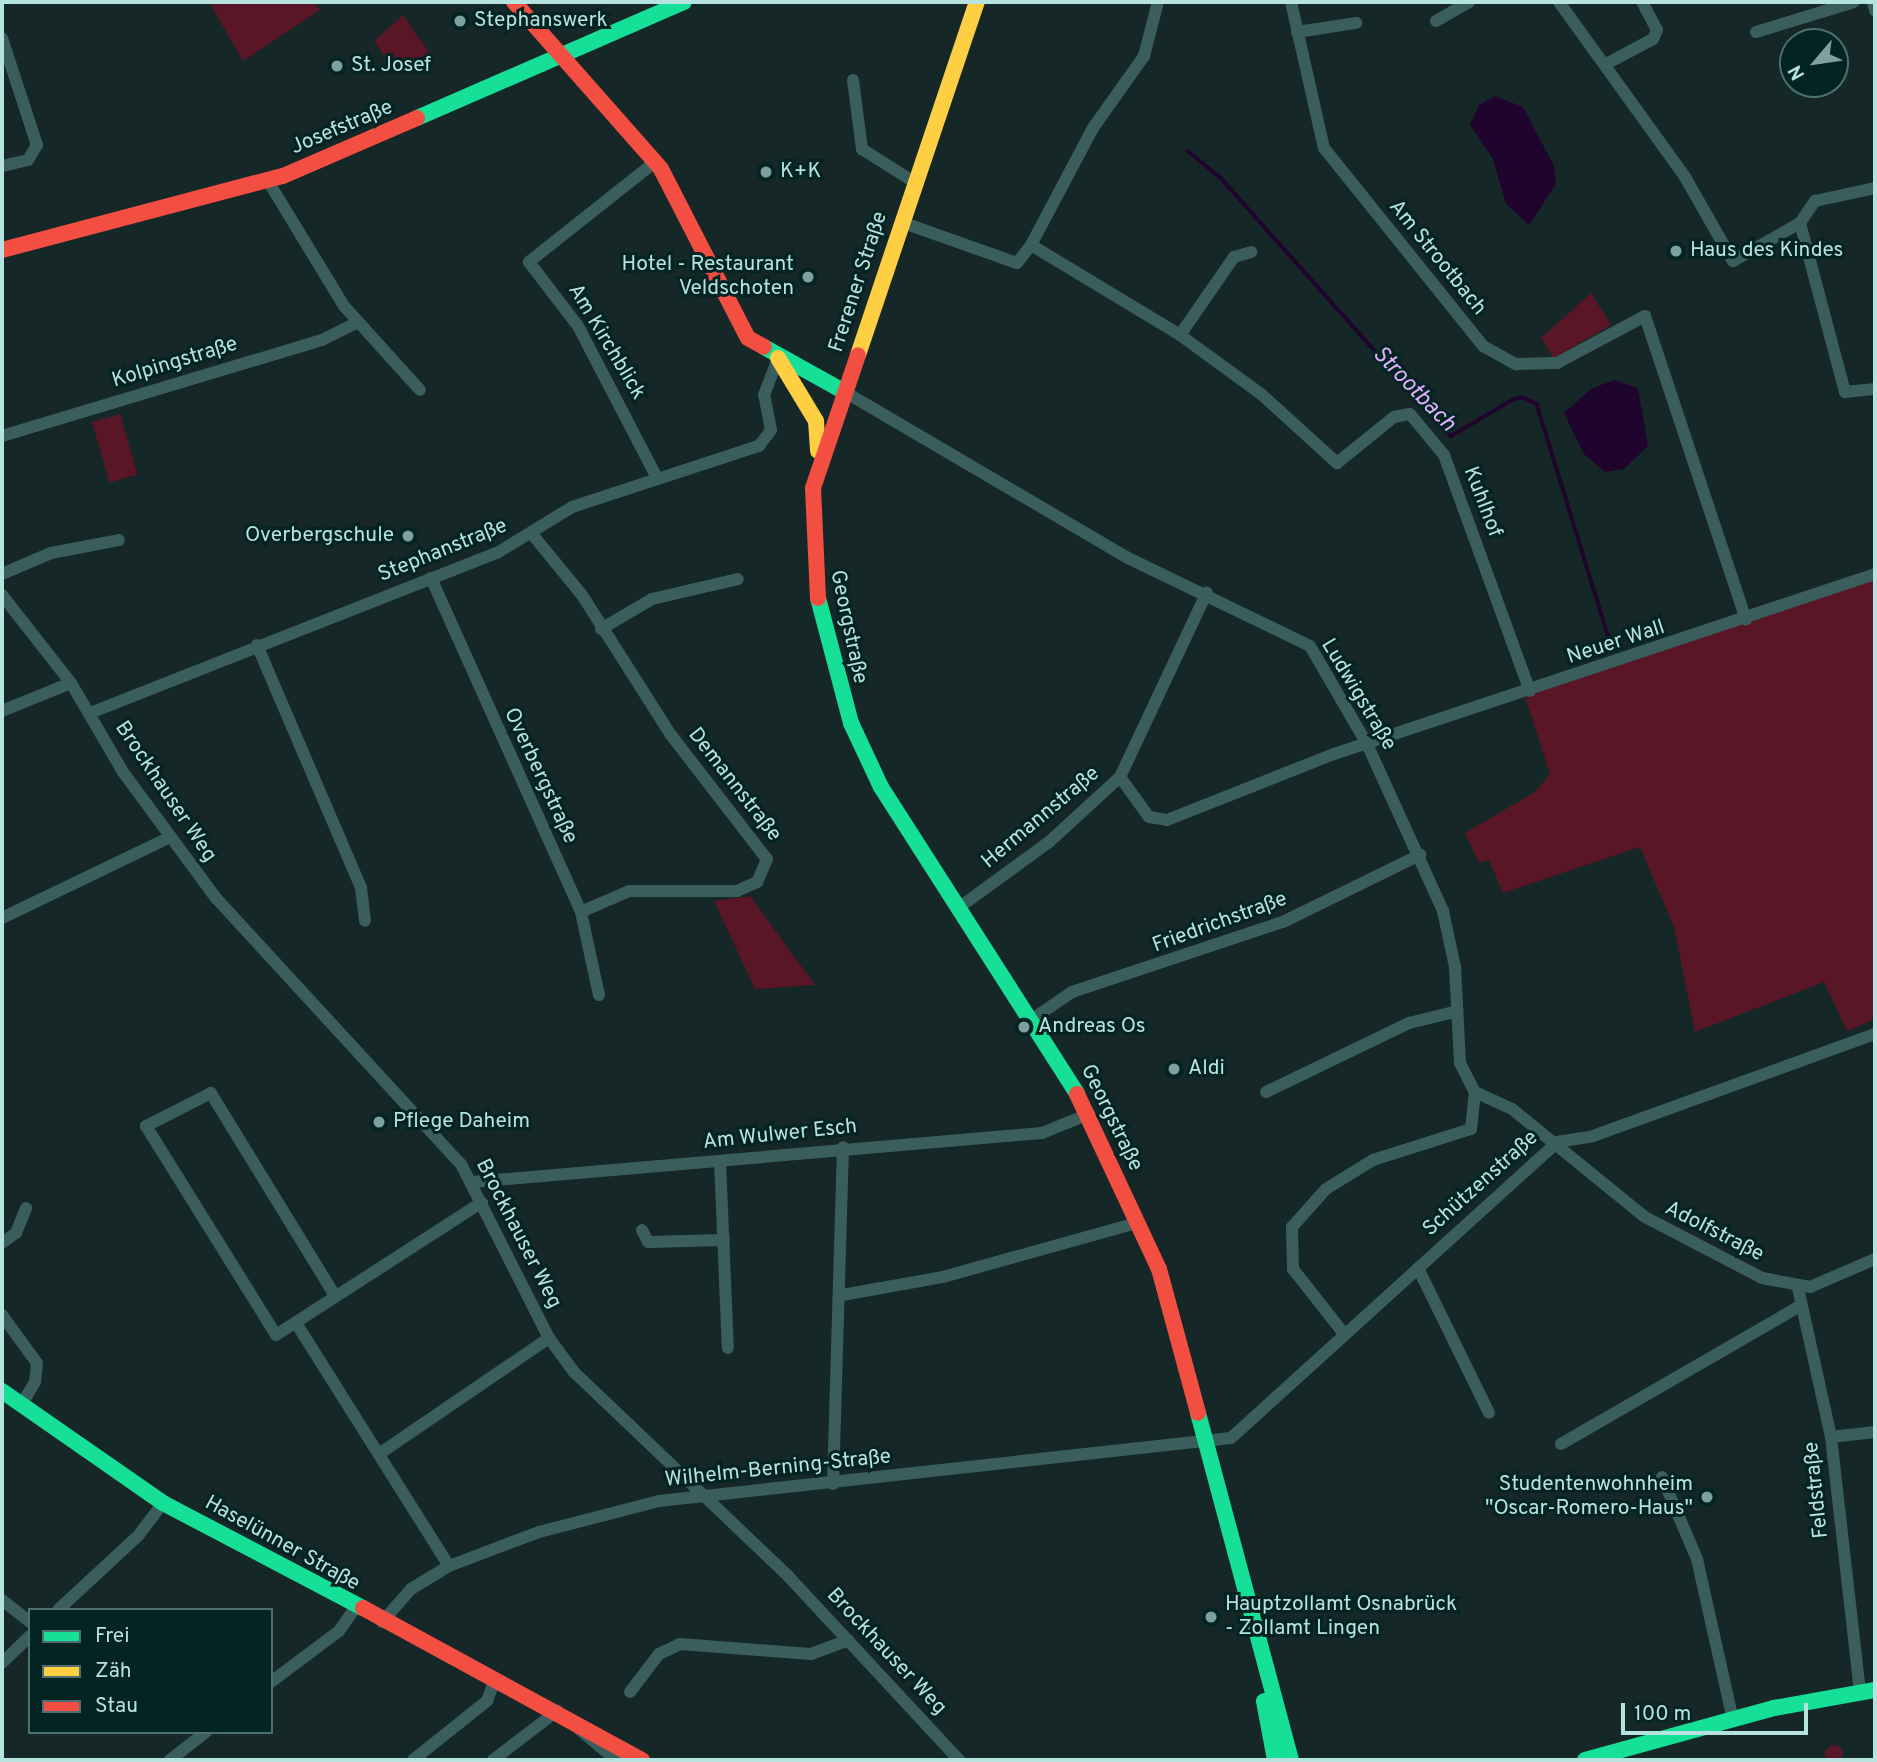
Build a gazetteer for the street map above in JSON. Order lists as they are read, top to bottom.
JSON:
{
  "streets": {
    "main road": [
      "Josefstraße",
      "Frerener Straße",
      "Georgstraße",
      "Haselünner Straße"
    ],
    "street": [
      "Am Strootbach",
      "Am Kirchblick",
      "Kolpingstraße",
      "Kuhlhof",
      "Stephanstraße",
      "Neuer Wall",
      "Ludwigstraße",
      "Overbergstraße",
      "Demannstraße",
      "Brockhauser Weg",
      "Hermannstraße",
      "Friedrichstraße",
      "Am Wulwer Esch",
      "Schützenstraße",
      "Adolfstraße",
      "Wilhelm-Berning-Straße",
      "Feldstraße"
    ]
  },
  "crossings": [
    ["Am Strootbach", "Neuer Wall"],
    ["Frerener Straße", "Georgstraße"],
    ["Frerener Straße", "Ludwigstraße"],
    ["Am Kirchblick", "Stephanstraße"],
    ["Kuhlhof", "Neuer Wall"],
    ["Stephanstraße", "Overbergstraße"],
    ["Stephanstraße", "Demannstraße"],
    ["Stephanstraße", "Brockhauser Weg"],
    ["Georgstraße", "Hermannstraße"],
    ["Georgstraße", "Friedrichstraße"],
    ["Georgstraße", "Am Wulwer Esch"],
    ["Georgstraße", "Schützenstraße"],
    ["Georgstraße", "Wilhelm-Berning-Straße"],
    ["Neuer Wall", "Ludwigstraße"],
    ["Neuer Wall", "Hermannstraße"],
    ["Ludwigstraße", "Hermannstraße"],
    ["Ludwigstraße", "Friedrichstraße"],
    ["Overbergstraße", "Demannstraße"],
    ["Brockhauser Weg", "Am Wulwer Esch"],
    ["Brockhauser Weg", "Wilhelm-Berning-Straße"],
    ["Schützenstraße", "Adolfstraße"],
    ["Schützenstraße", "Wilhelm-Berning-Straße"],
    ["Adolfstraße", "Feldstraße"],
    ["Wilhelm-Berning-Straße", "Haselünner Straße"]
  ],
  "water": ["Strootbach"],
  "places": [
    "Stephanswerk",
    "St. Josef",
    "K+K",
    "Haus des Kindes",
    "Hotel - Restaurant Veldschoten",
    "Overbergschule",
    "Andreas Os",
    "Aldi",
    "Pflege Daheim",
    "Studentenwohnheim \"Oscar-Romero-Haus\"",
    "Hauptzollamt Osnabrück - Zollamt Lingen"
  ],
  "legend": ["Frei", "Zäh", "Stau"],
  "scale_bar": "100 m",
  "north": "bottom left"
}
